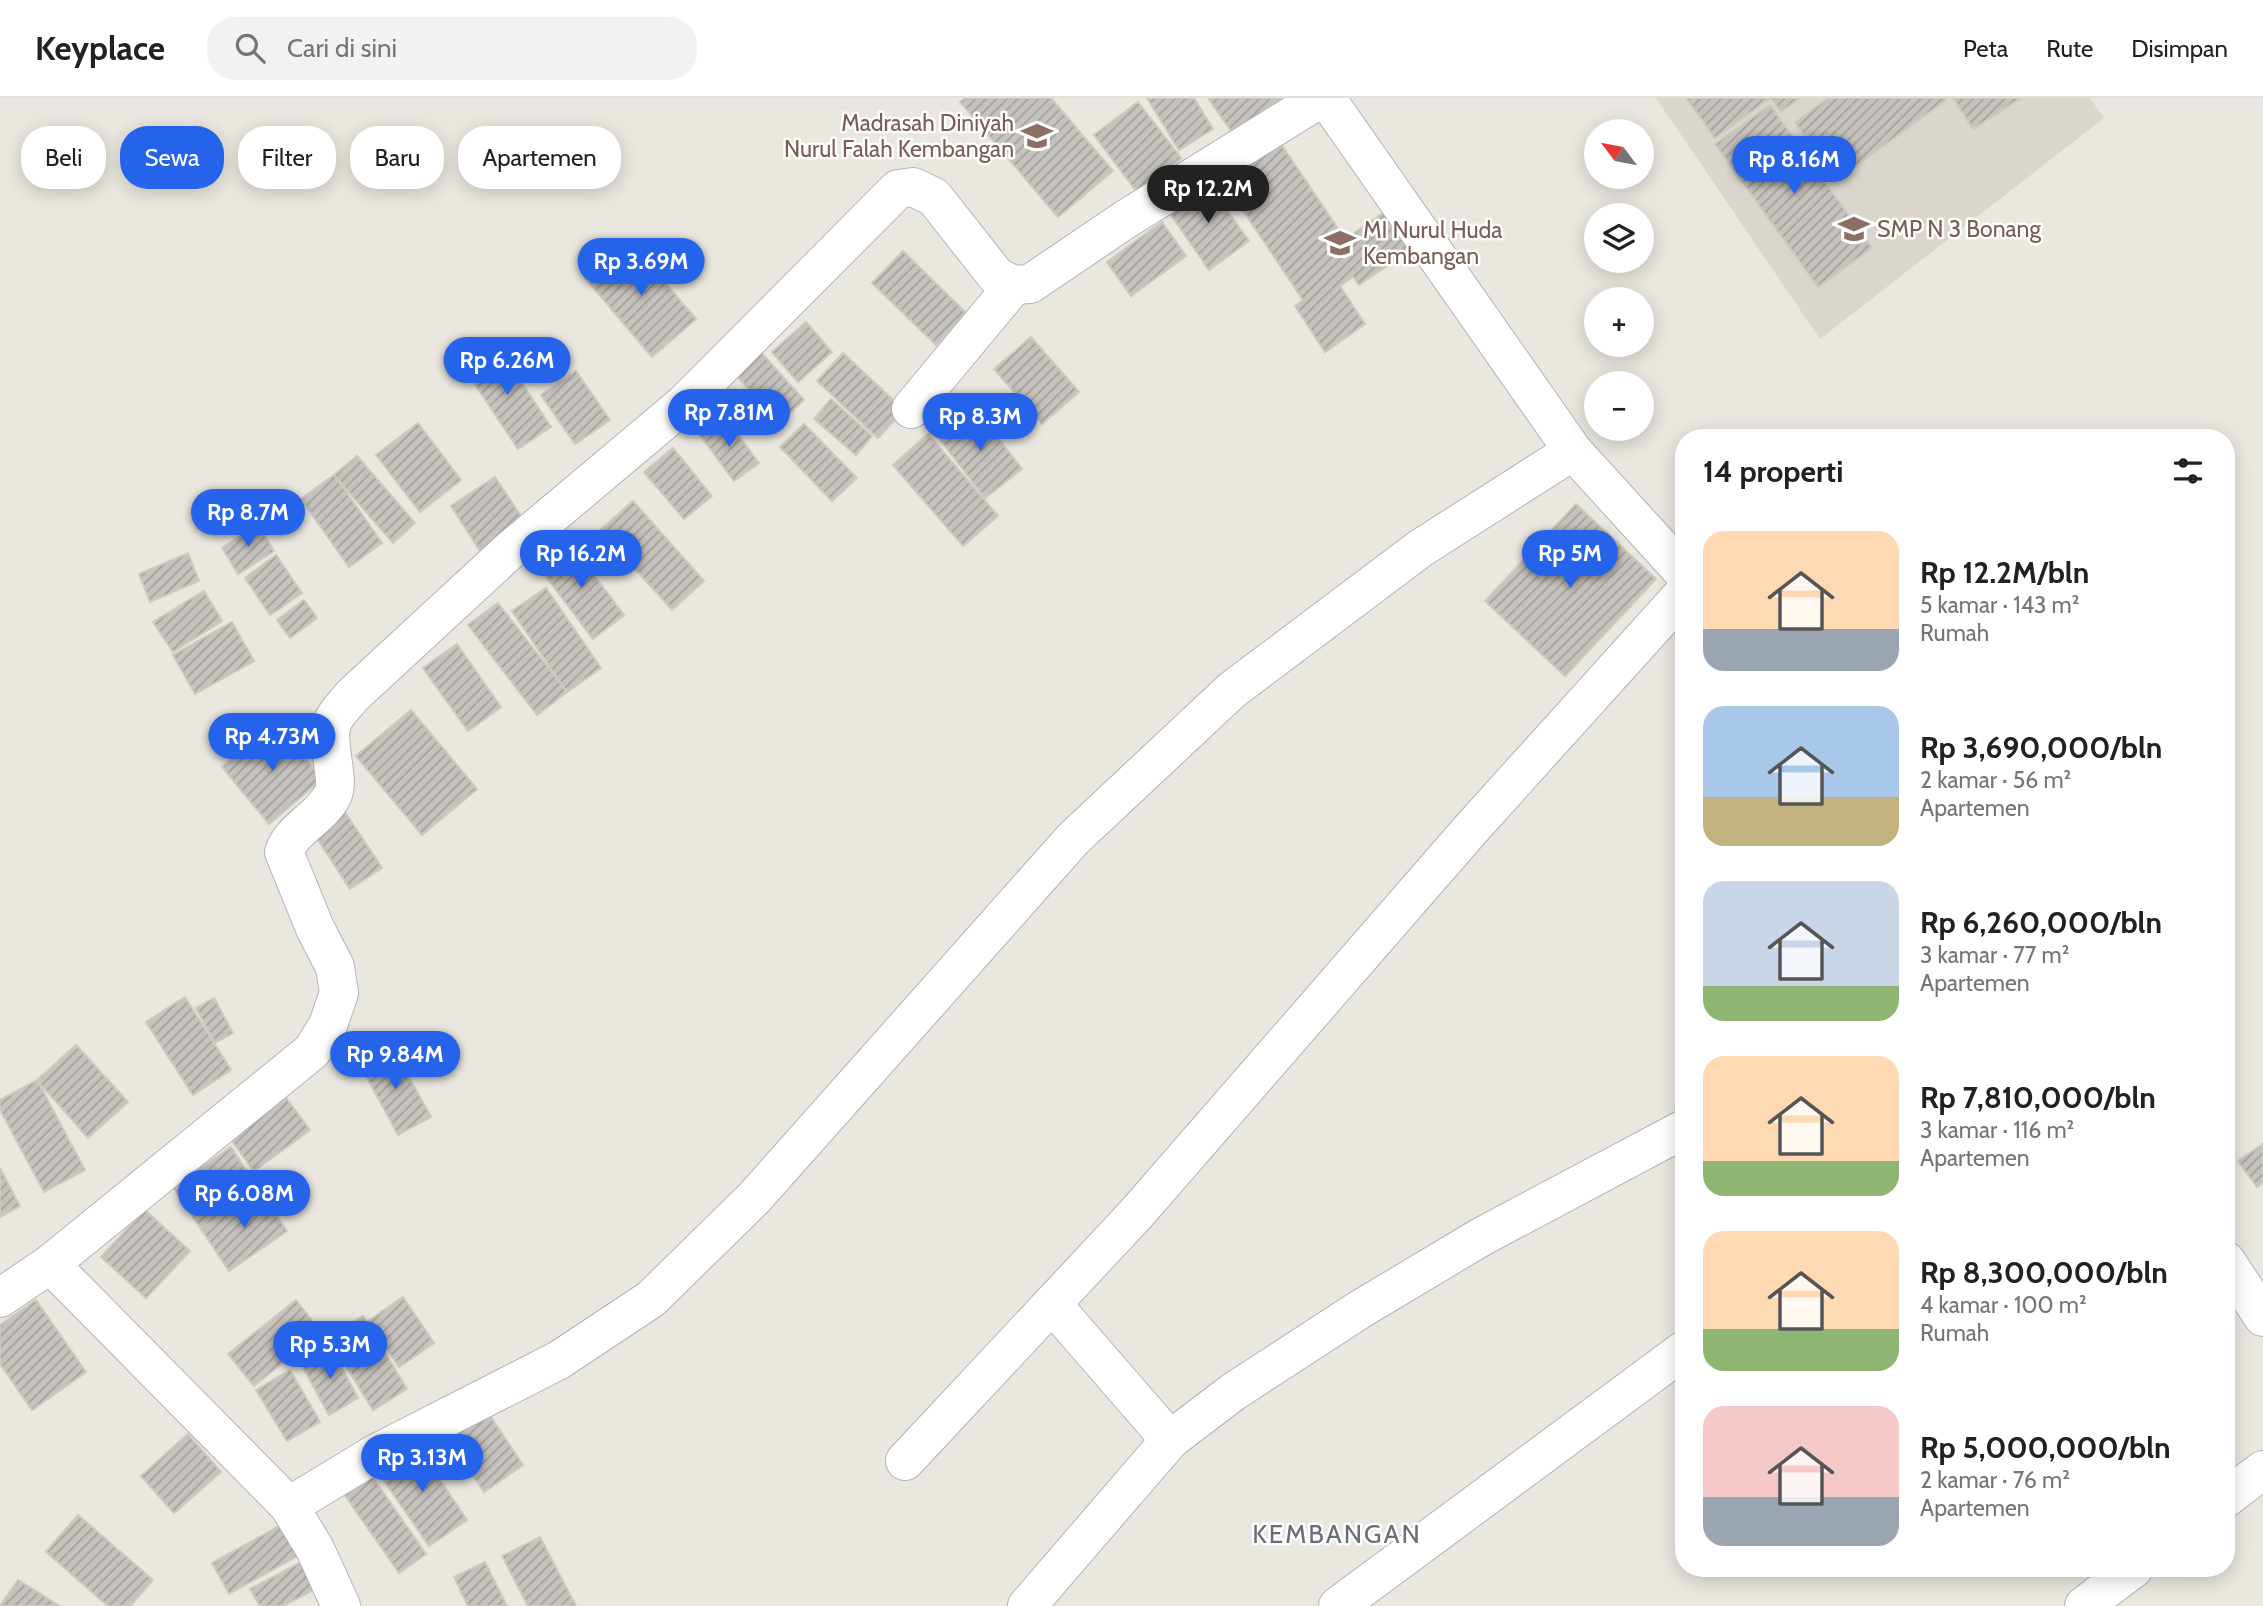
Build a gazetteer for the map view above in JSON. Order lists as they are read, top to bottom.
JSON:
{
  "districts": ["KEMBANGAN"],
  "places": {
    "school or university": ["Madrasah Diniyah Nurul Falah Kembangan", "SMP N 3 Bonang", "MI Nurul Huda Kembangan"]
  },
  "north": "top left",
  "page": {
    "header": "Keyplace",
    "search": "Cari di sini",
    "nav": ["Peta", "Rute", "Disimpan"],
    "map_buttons": ["+", "−"],
    "chip": [
      "Beli",
      "Sewa",
      "Filter",
      "Baru",
      "Apartemen"
    ],
    "price": [
      "Rp 8.16M",
      "Rp 12.2M",
      "Rp 3.69M",
      "Rp 6.26M",
      "Rp 7.81M",
      "Rp 8.3M",
      "Rp 8.7M",
      "Rp 16.2M",
      "Rp 5M",
      "Rp 4.73M",
      "Rp 9.84M",
      "Rp 6.08M",
      "Rp 5.3M",
      "Rp 3.13M"
    ],
    "heading": "14 properti",
    "list": [
      {
        "name": "Rp 12.2M/bln",
        "note": "5 kamar · 143 m² · Rumah"
      },
      {
        "name": "Rp 3,690,000/bln",
        "note": "2 kamar · 56 m² · Apartemen"
      },
      {
        "name": "Rp 6,260,000/bln",
        "note": "3 kamar · 77 m² · Apartemen"
      },
      {
        "name": "Rp 7,810,000/bln",
        "note": "3 kamar · 116 m² · Apartemen"
      },
      {
        "name": "Rp 8,300,000/bln",
        "note": "4 kamar · 100 m² · Rumah"
      },
      {
        "name": "Rp 5,000,000/bln",
        "note": "2 kamar · 76 m² · Apartemen"
      }
    ]
  }
}
